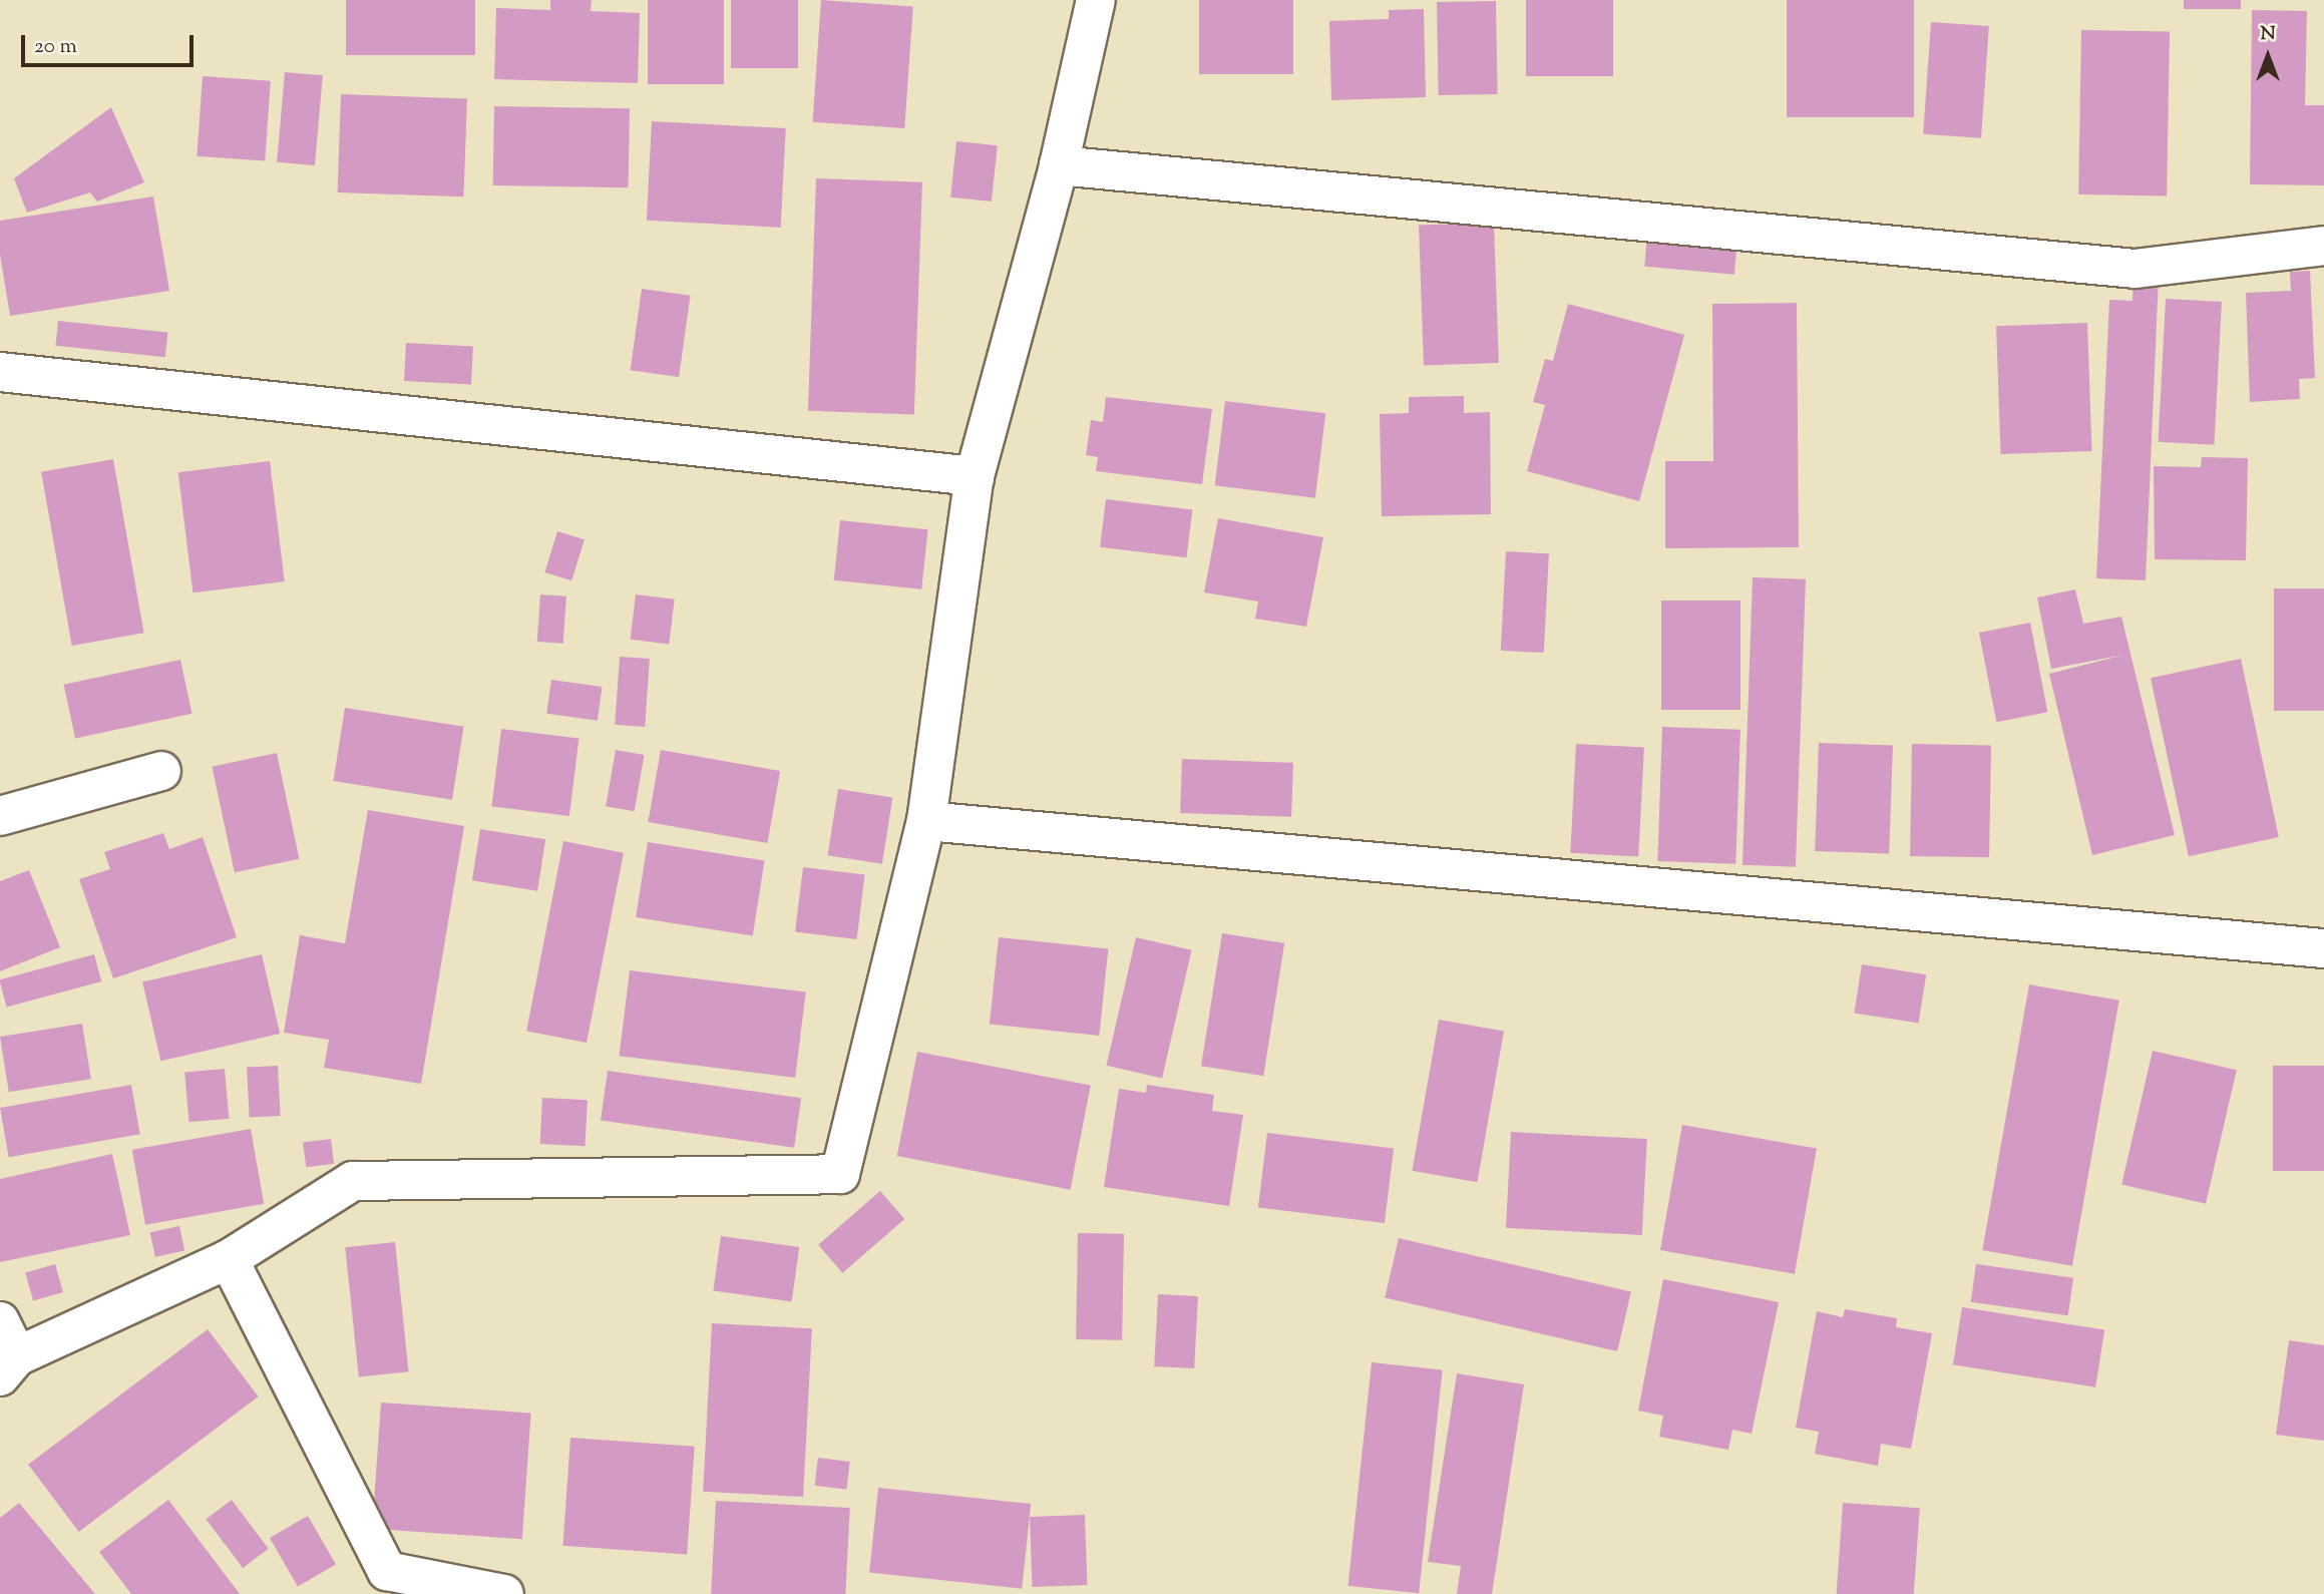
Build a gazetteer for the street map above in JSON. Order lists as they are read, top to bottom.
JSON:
{
  "scale_bar": "20 m",
  "north": "top"
}
